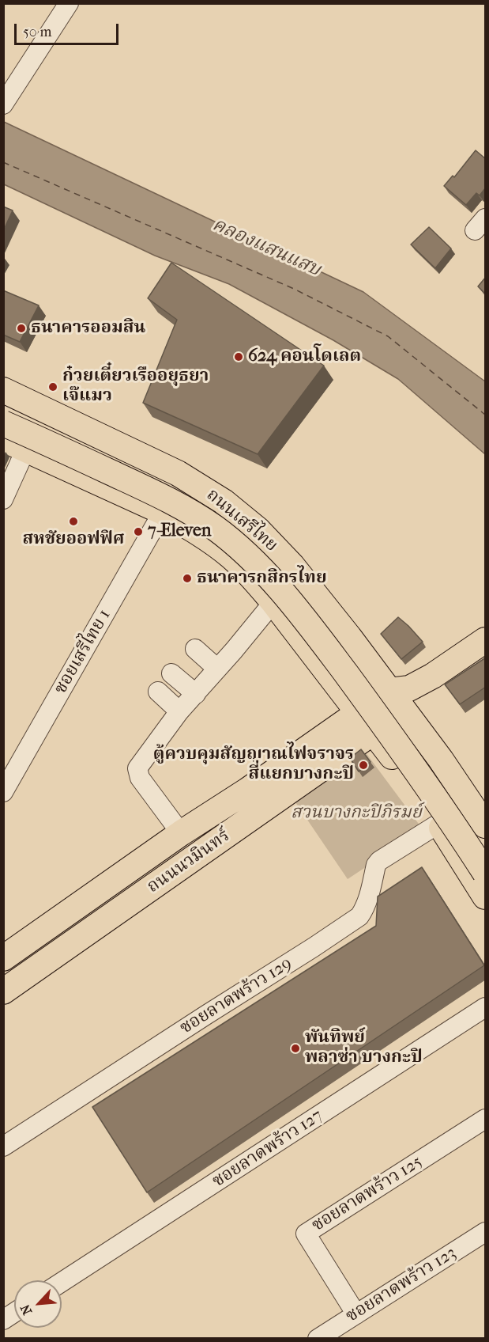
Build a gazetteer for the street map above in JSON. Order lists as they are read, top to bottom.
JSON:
{
  "streets": {
    "main road": ["ถนนเสรีไทย", "ถนนนวมินทร์"],
    "street": [
      "ซอยเสรีไทย 1",
      "ซอยลาดพร้าว 129",
      "ซอยลาดพร้าว 127",
      "ซอยลาดพร้าว 125",
      "ซอยลาดพร้าว 123"
    ]
  },
  "crossings": [
    ["ถนนเสรีไทย", "ซอยเสรีไทย 1"],
    ["ถนนเสรีไทย", "ถนนนวมินทร์"],
    ["ถนนเสรีไทย", "ซอยลาดพร้าว 129"],
    ["ซอยลาดพร้าว 125", "ซอยลาดพร้าว 123"]
  ],
  "water": ["คลองแสนแสบ"],
  "parks": ["สวนบางกะปิภิรมย์"],
  "places": [
    "ธนาคารออมสิน",
    "624 คอนโดเลต",
    "ก๋วยเตี๋ยวเรืออยุธยา เจ๊แมว",
    "สหชัยออฟฟิศ",
    "7-Eleven",
    "ธนาคารกสิกรไทย",
    "ตู้ควบคุมสัญญาณไฟจราจร สี่แยกบางกะปิ",
    "พันทิพย์ พลาซ่า บางกะปิ"
  ],
  "scale_bar": "50 m",
  "north": "bottom left"
}
